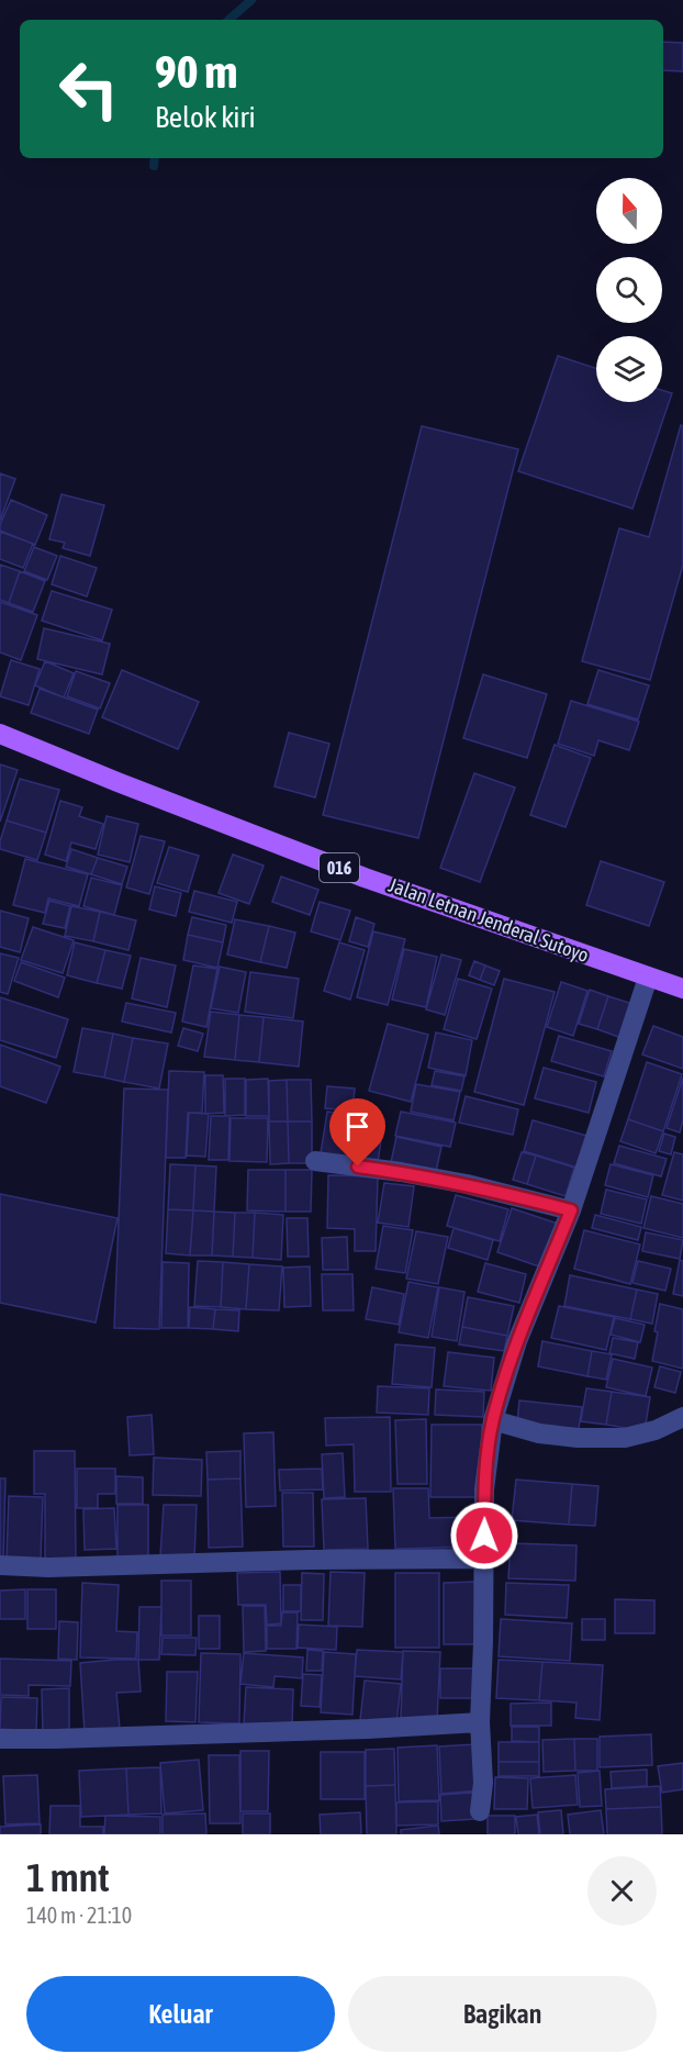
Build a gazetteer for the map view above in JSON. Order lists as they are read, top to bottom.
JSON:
{
  "streets": {
    "main road": ["016", "Jalan Letnan Jenderal Sutoyo"]
  },
  "north": "top",
  "page": {
    "turn": ["90 m", "Belok kiri"],
    "heading": ["1 mnt", "140 m · 21:10"],
    "buttons": ["Keluar", "Bagikan"]
  }
}
